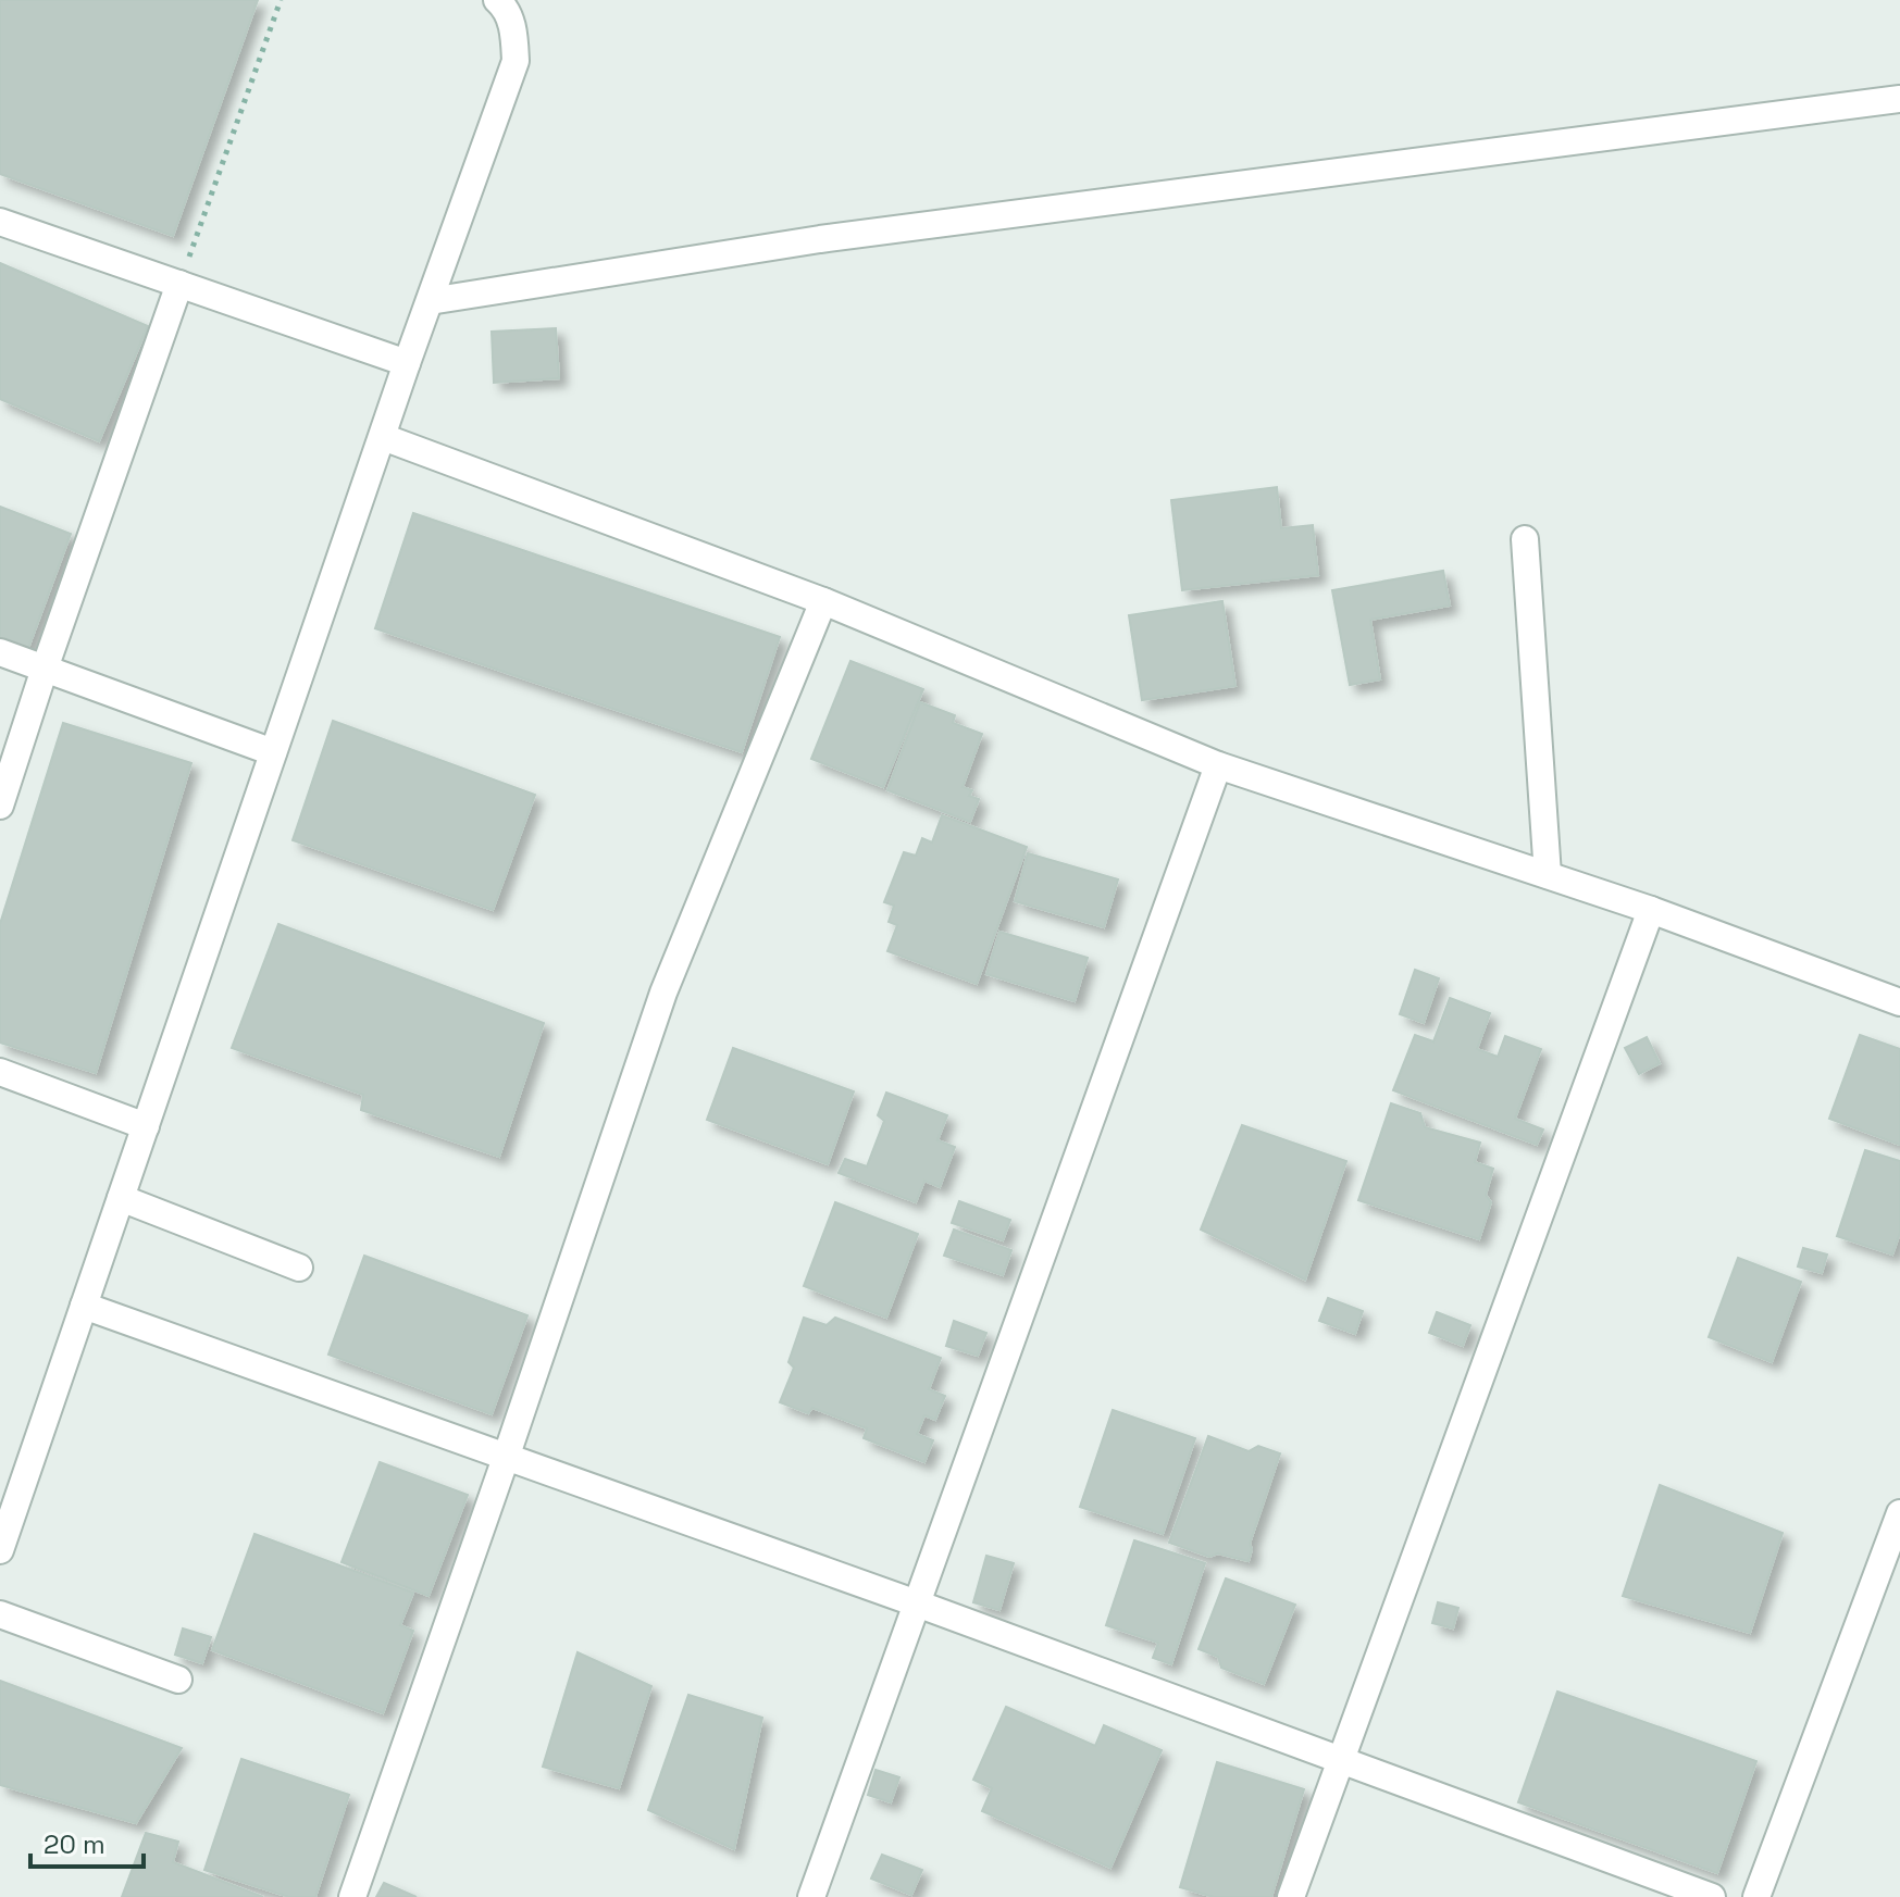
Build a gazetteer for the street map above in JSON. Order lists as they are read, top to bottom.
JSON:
{
  "scale_bar": "20 m"
}
